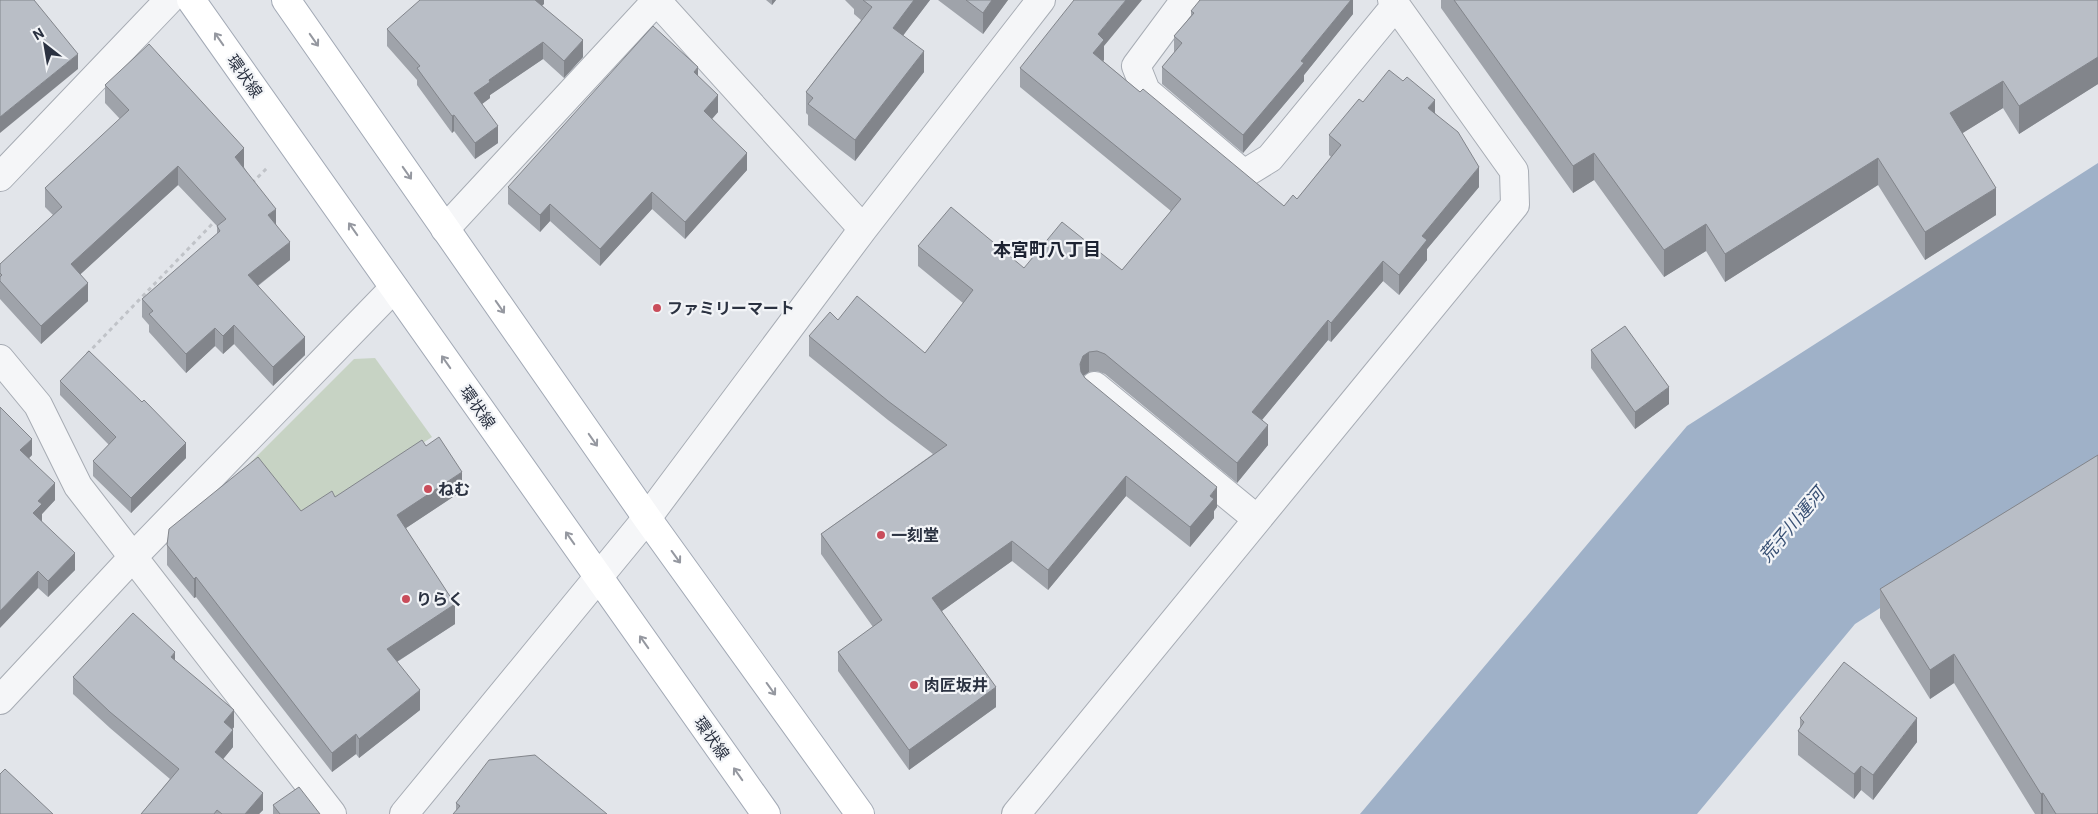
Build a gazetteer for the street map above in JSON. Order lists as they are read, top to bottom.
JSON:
{
  "streets": {
    "main road": ["環状線"]
  },
  "districts": ["本宮町八丁目"],
  "water": ["荒子川運河"],
  "places": [
    "ファミリーマート",
    "ねむ",
    "一刻堂",
    "りらく",
    "肉匠坂井"
  ],
  "north": "top left"
}
